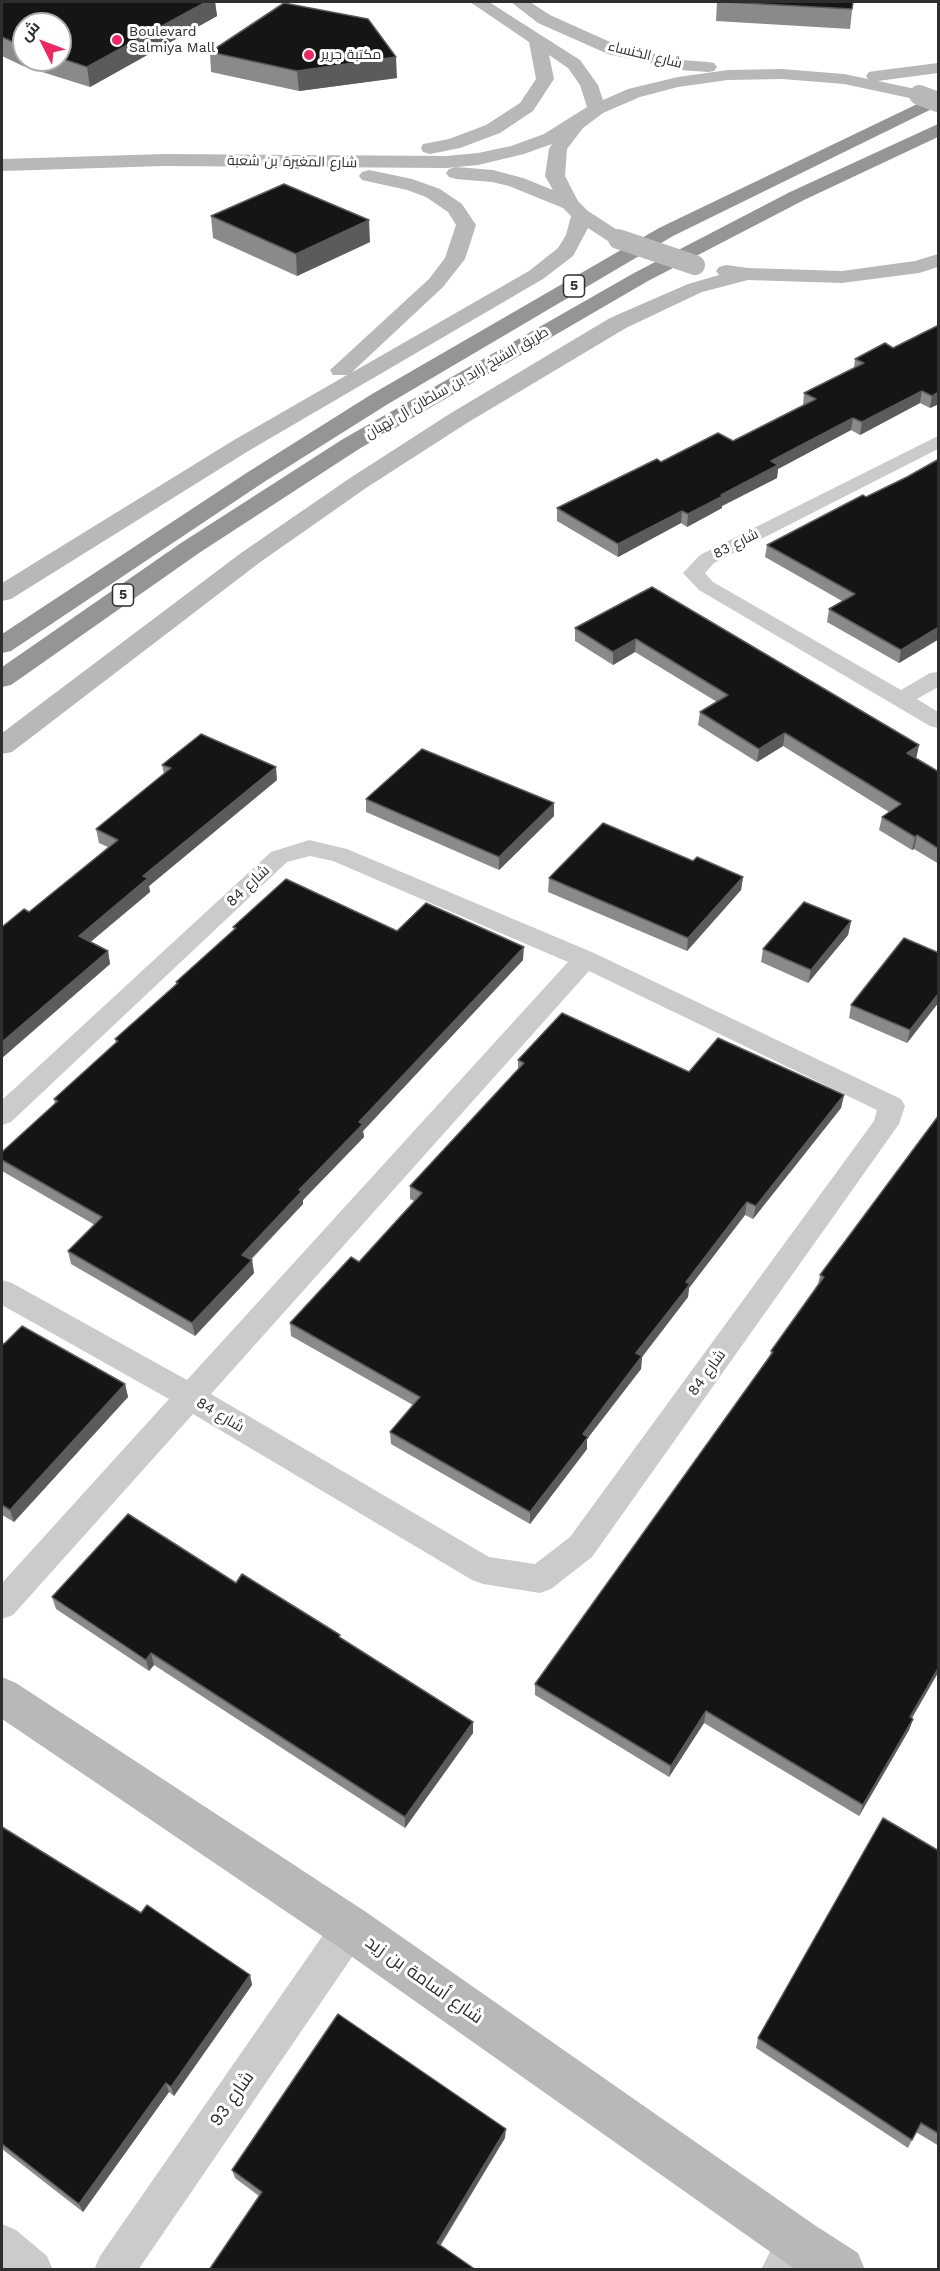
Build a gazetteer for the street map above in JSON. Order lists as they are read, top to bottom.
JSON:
{
  "streets": {
    "highway": ["5", "طريق الشيخ زايد بن سلطان آل نهيان"],
    "main road": ["شارع الخنساء", "شارع المغيرة بن شعبة", "شارع أسامة بن زيد"],
    "street": ["شارع 83", "شارع 84", "شارع 93"]
  },
  "crossings": [
    ["شارع أسامة بن زيد", "شارع 93"]
  ],
  "places": ["Boulevard Salmiya Mall", "مكتبة جرير"],
  "north": "top left"
}
